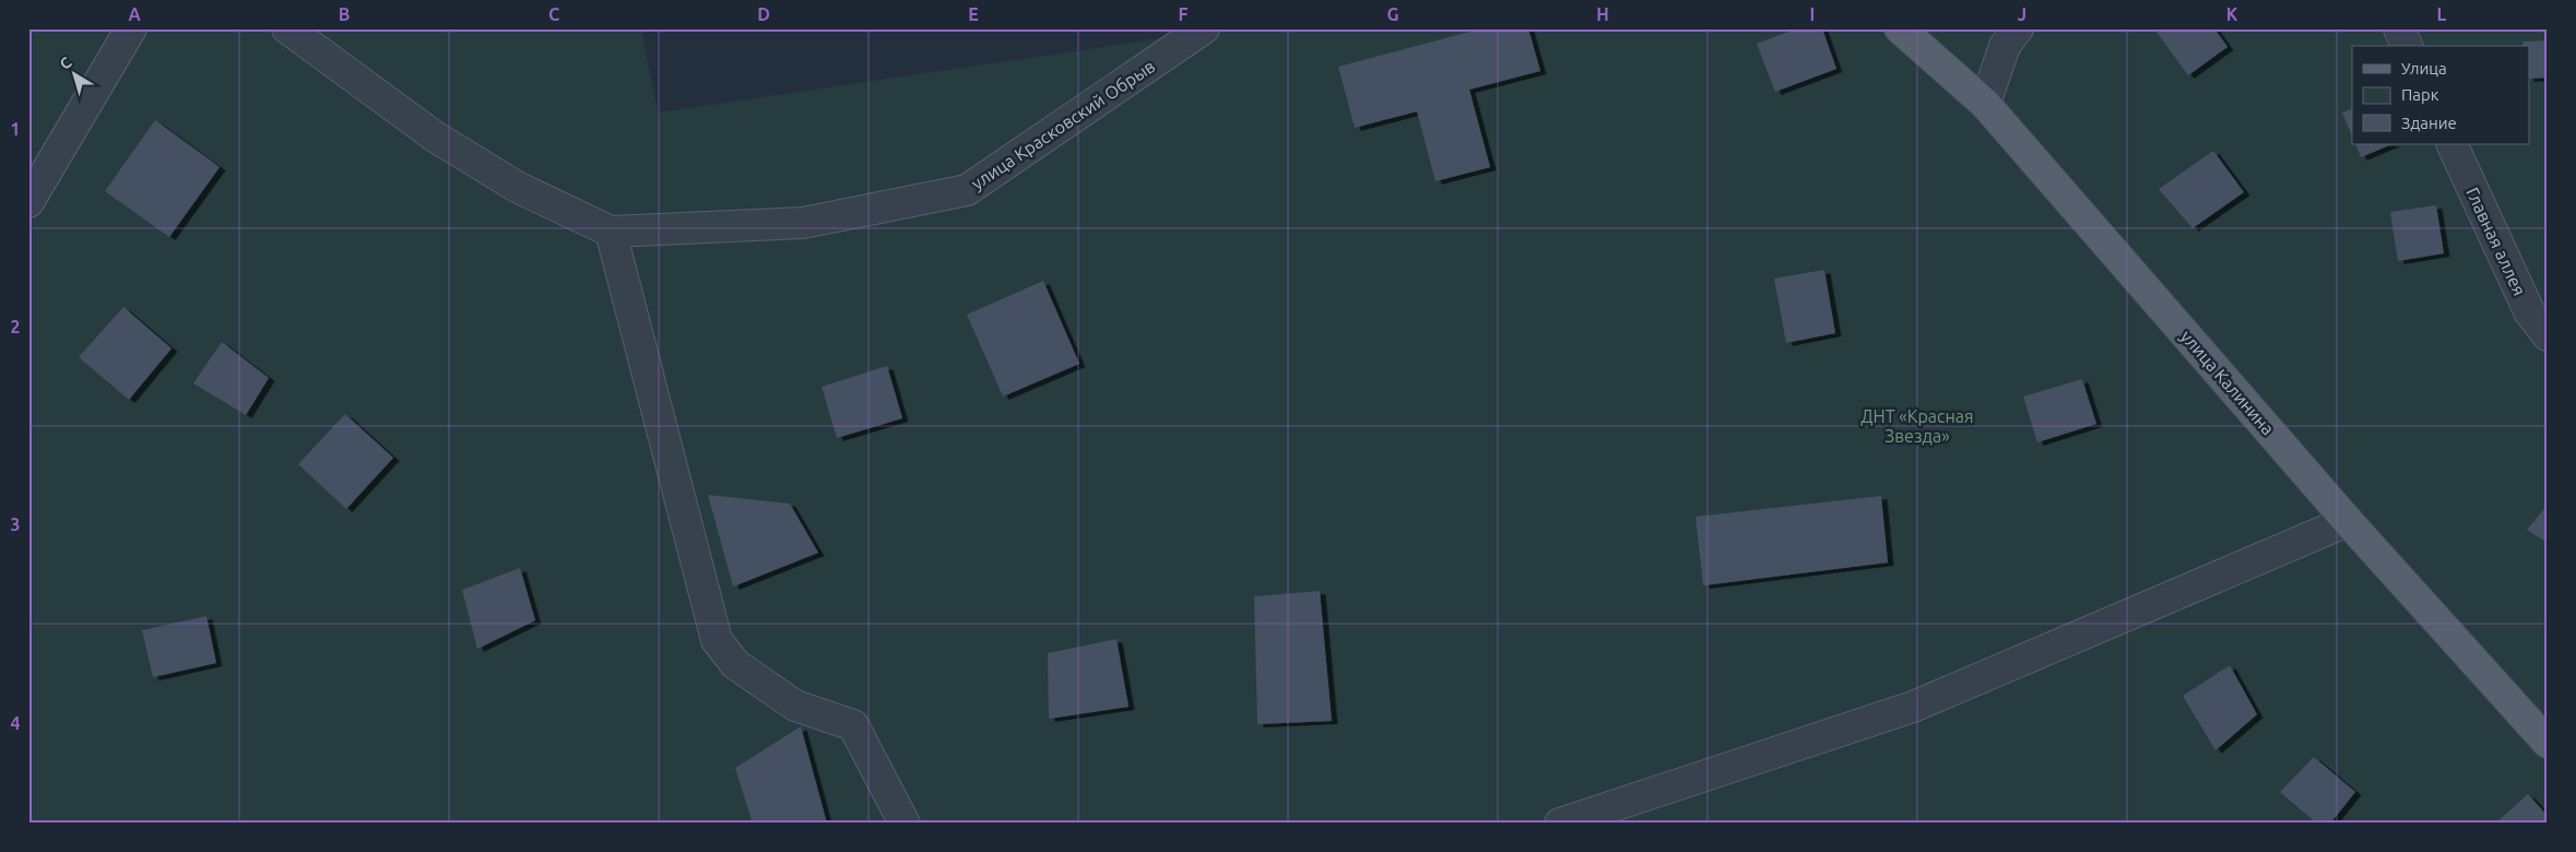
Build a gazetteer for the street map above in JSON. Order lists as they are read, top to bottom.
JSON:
{
  "streets": {
    "main road": ["улица Калинина"],
    "street": ["улица Красковский Обрыв", "Главная аллея"]
  },
  "parks": ["ДНТ «Красная Звезда»"],
  "legend": ["Улица", "Парк", "Здание"],
  "north": "top left",
  "grid": {
    "columns": [
      "A",
      "B",
      "C",
      "D",
      "E",
      "F",
      "G",
      "H",
      "I",
      "J",
      "K",
      "L"
    ],
    "rows": [
      "1",
      "2",
      "3",
      "4"
    ]
  }
}
